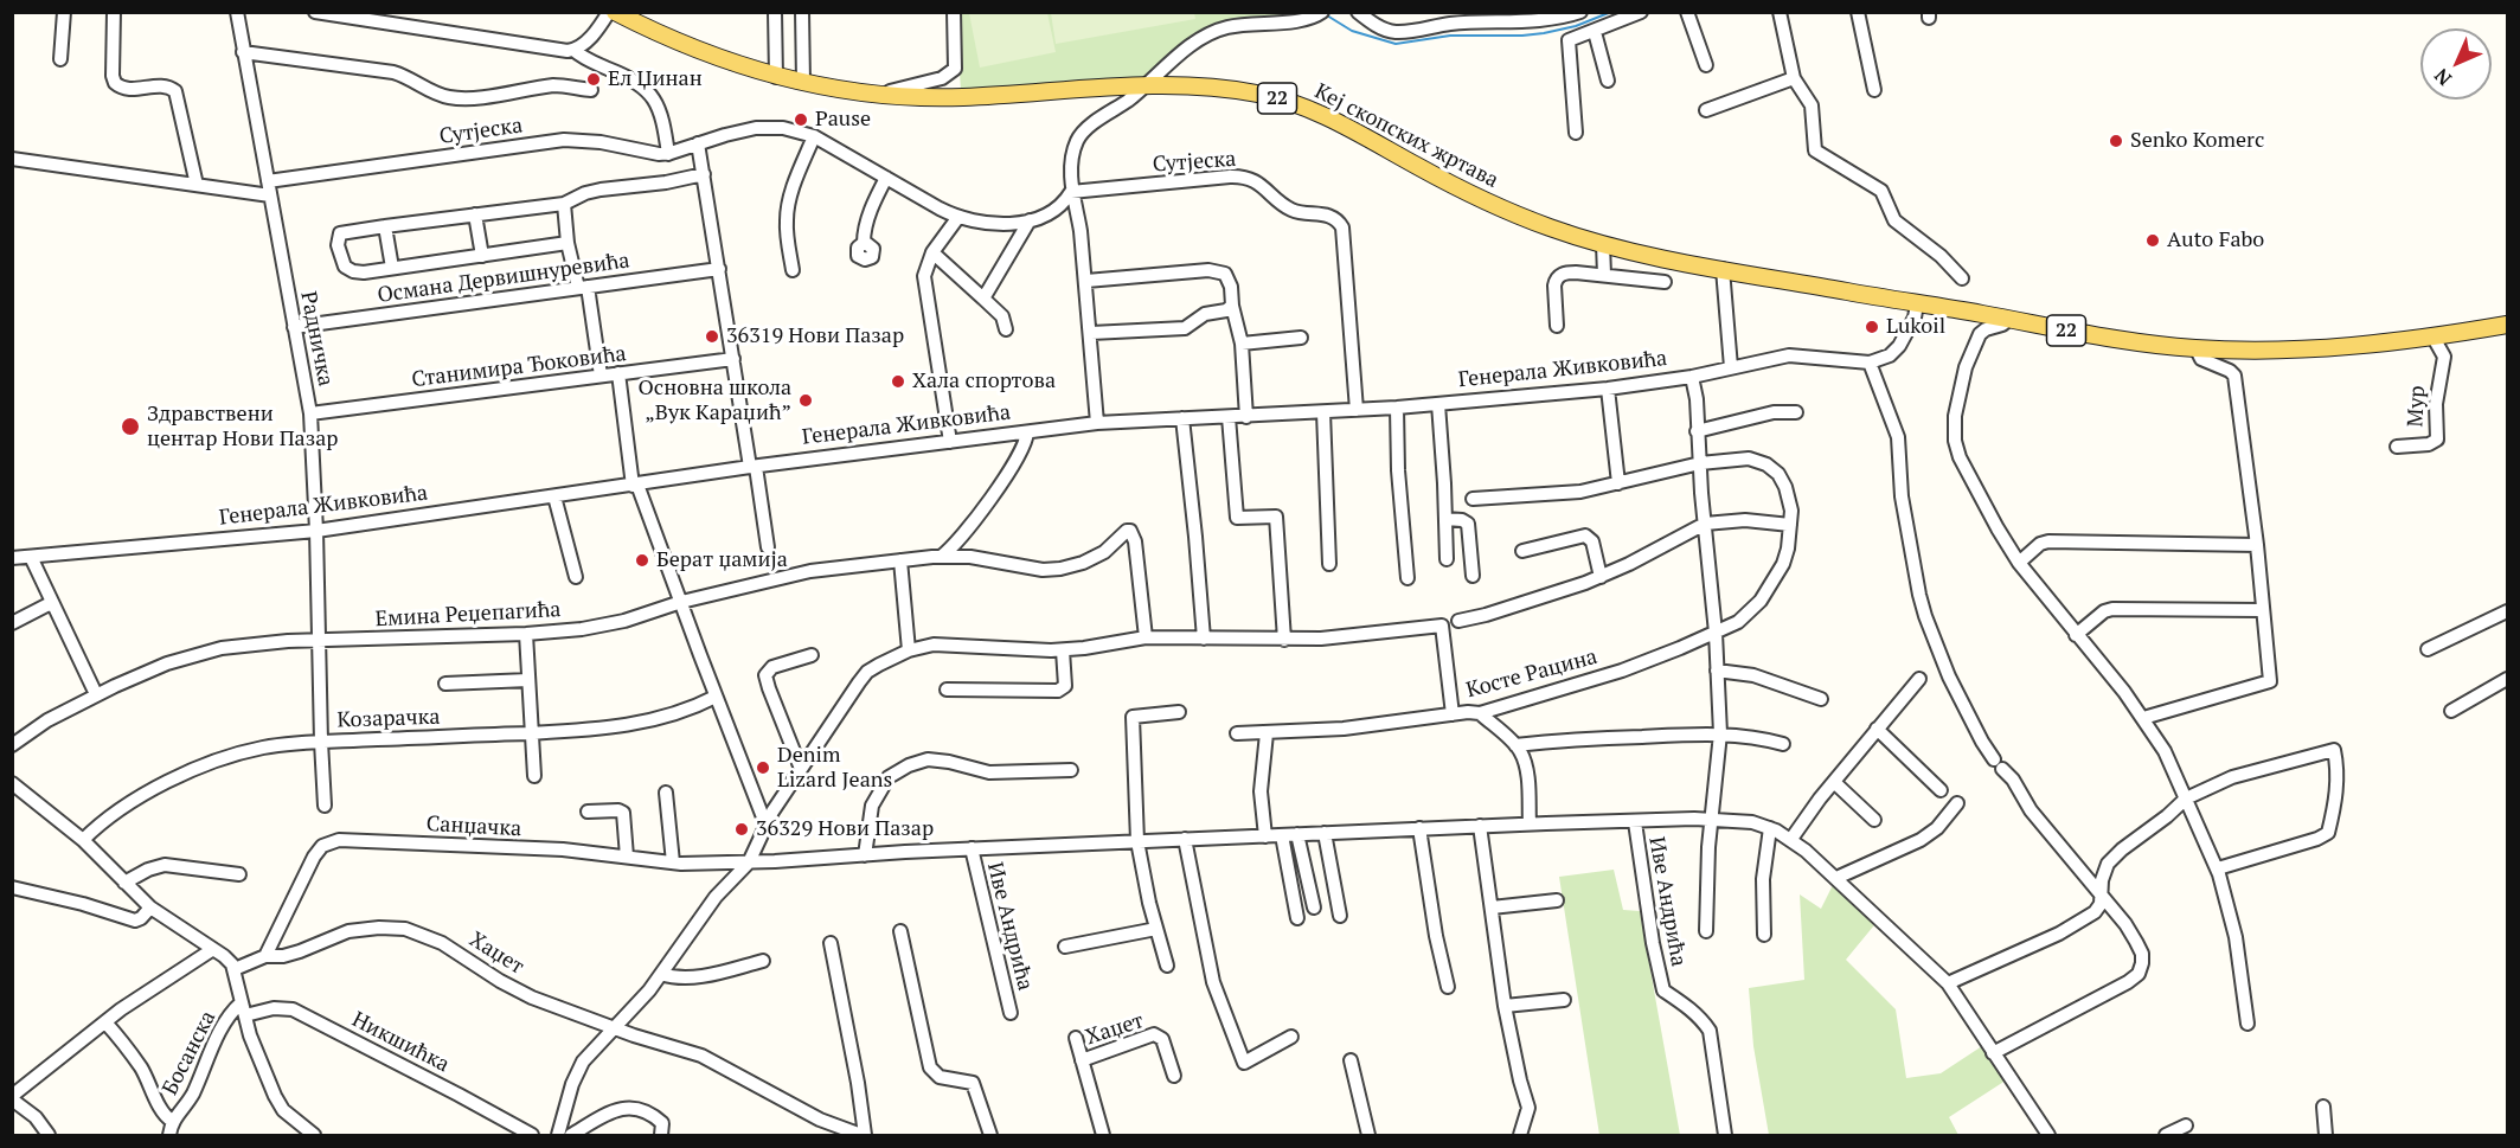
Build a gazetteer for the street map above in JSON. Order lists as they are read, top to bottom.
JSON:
{
  "streets": {
    "main road": ["22", "Кеј скопских жртава"],
    "street": [
      "Сутјеска",
      "Османа Дервишнуревића",
      "Радничка",
      "Станимира Ђоковића",
      "Генерала Живковића",
      "Мур",
      "Емина Реџепагића",
      "Косте Рацина",
      "Козарачка",
      "Санџачка",
      "Иве Андрића",
      "Хаџет",
      "Никшићка",
      "Босанска"
    ]
  },
  "crossings": [
    ["22", "Кеј скопских жртава"],
    ["22", "Мур"],
    ["Сутјеска", "Радничка"],
    ["Сутјеска", "Генерала Живковића"],
    ["Османа Дервишнуревића", "Радничка"],
    ["Радничка", "Станимира Ђоковића"],
    ["Радничка", "Генерала Живковића"],
    ["Радничка", "Емина Реџепагића"],
    ["Радничка", "Козарачка"],
    ["Санџачка", "Иве Андрића"],
    ["Санџачка", "Хаџет"],
    ["Никшићка", "Босанска"]
  ],
  "places": [
    "Ел Џинан",
    "Pause",
    "Senko Komerc",
    "Auto Fabo",
    "Lukoil",
    "36319 Нови Пазар",
    "Хала спортова",
    "Основна школа „Вук Караџић”",
    "Здравствени центар Нови Пазар",
    "Берат џамија",
    "Denim Lizard Jeans",
    "36329 Нови Пазар"
  ],
  "north": "bottom left"
}
